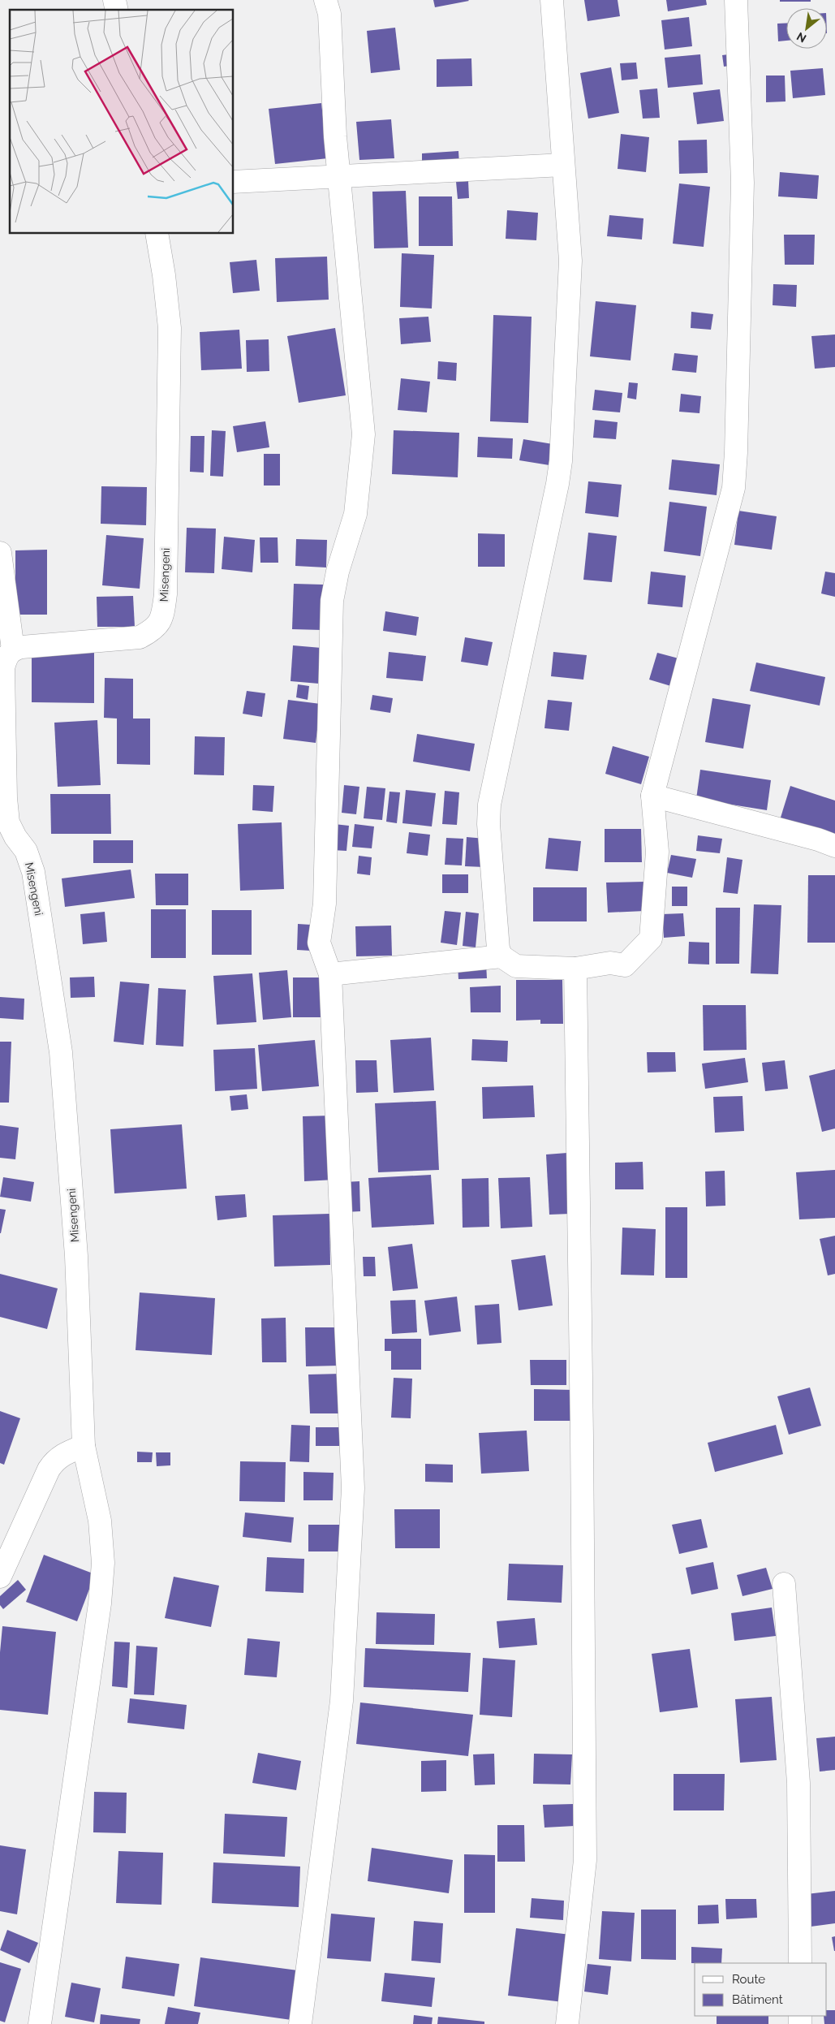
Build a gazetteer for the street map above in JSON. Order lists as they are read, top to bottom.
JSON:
{
  "streets": {
    "street": ["Misengeni"]
  },
  "legend": ["Route", "Bâtiment"],
  "north": "bottom left"
}
